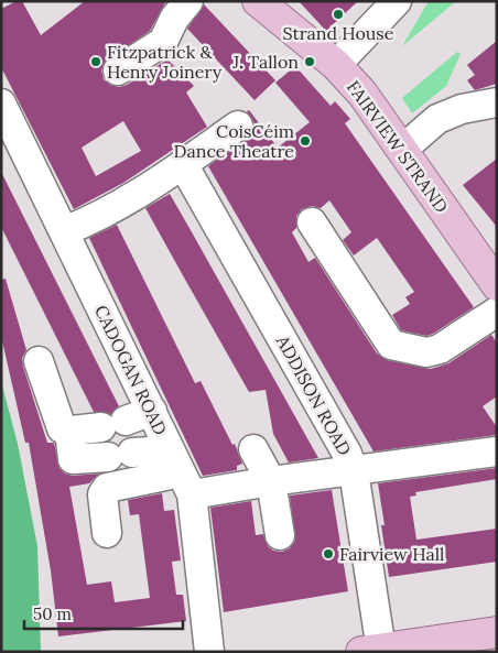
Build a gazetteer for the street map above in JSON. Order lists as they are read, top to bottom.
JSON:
{
  "streets": {
    "main road": ["FAIRVIEW STRAND"],
    "street": ["CADOGAN ROAD", "ADDISON ROAD"]
  },
  "places": [
    "Strand House",
    "Fitzpatrick & Henry Joinery",
    "J. Tallon",
    "CoisCéim Dance Theatre",
    "Fairview Hall"
  ],
  "scale_bar": "50 m"
}
